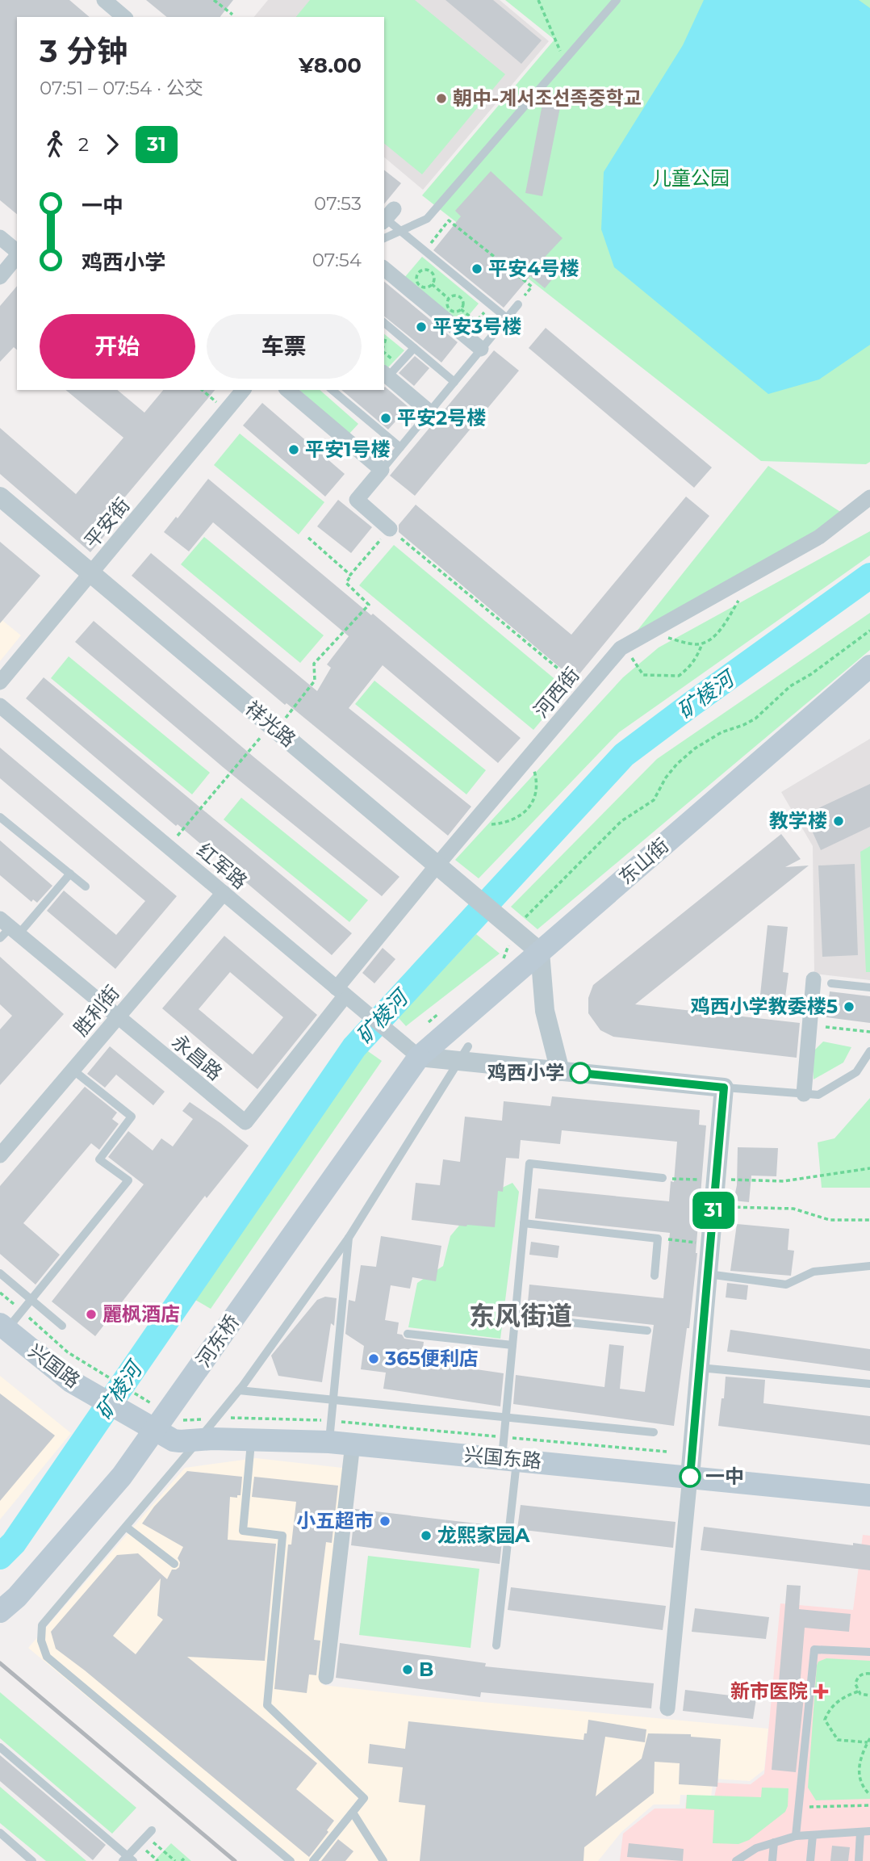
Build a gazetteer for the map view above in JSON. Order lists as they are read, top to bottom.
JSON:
{
  "streets": {
    "main road": [
      "东山街",
      "河东桥",
      "兴国路",
      "兴国东路"
    ],
    "street": [
      "平安街",
      "河西街",
      "祥光路",
      "红军路",
      "胜利街",
      "永昌路"
    ]
  },
  "crossings": [
    ["平安街", "祥光路"],
    ["河西街", "祥光路"],
    ["河西街", "红军路"],
    ["河西街", "永昌路"],
    ["祥光路", "东山街"],
    ["东山街", "红军路"],
    ["东山街", "河东桥"],
    ["红军路", "胜利街"],
    ["红军路", "永昌路"],
    ["红军路", "河东桥"],
    ["胜利街", "永昌路"],
    ["兴国路", "兴国东路"]
  ],
  "districts": ["东风街道"],
  "water": ["矿棱河"],
  "parks": ["儿童公园"],
  "places": {
    "other": [
      "朝中-계서조선족중학교",
      "平安4号楼",
      "平安3号楼",
      "平安2号楼",
      "平安1号楼",
      "教学楼",
      "鸡西小学教委楼5",
      "鸡西小学",
      "麗枫酒店",
      "365便利店",
      "一中",
      "小五超市",
      "龙熙家园A",
      "B"
    ],
    "health": ["新市医院"]
  },
  "lines": ["bus line 31"],
  "page": {
    "on_map": "31",
    "heading": ["3 分钟", "07:51 – 07:54 · 公交", "¥8.00"],
    "legs": ["2", "31"],
    "list": [
      {
        "name": "一中",
        "value": "07:53"
      },
      {
        "name": "鸡西小学",
        "value": "07:54"
      }
    ],
    "buttons": ["开始", "车票"]
  }
}
